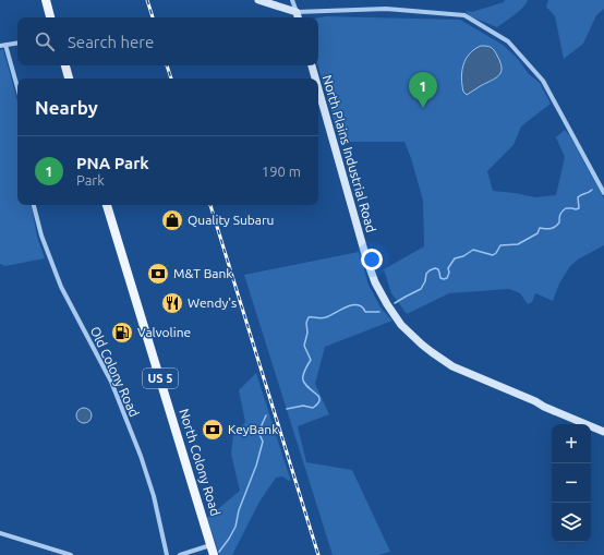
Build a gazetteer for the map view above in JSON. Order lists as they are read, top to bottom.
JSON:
{
  "streets": {
    "main road": ["US 5", "North Colony Road"],
    "street": ["North Plains Industrial Road", "Old Colony Road"]
  },
  "places": {
    "shop": ["Quality Subaru"],
    "bank": ["M&T Bank", "KeyBank"],
    "restaurant": ["Wendy's"],
    "fuel station": ["Valvoline"]
  },
  "page": {
    "search": "Search here",
    "pins": "1",
    "heading": "Nearby",
    "list": [
      {
        "mark": "1",
        "name": "PNA Park",
        "note": "Park",
        "value": "190 m"
      }
    ],
    "map_buttons": ["+", "−"]
  }
}
